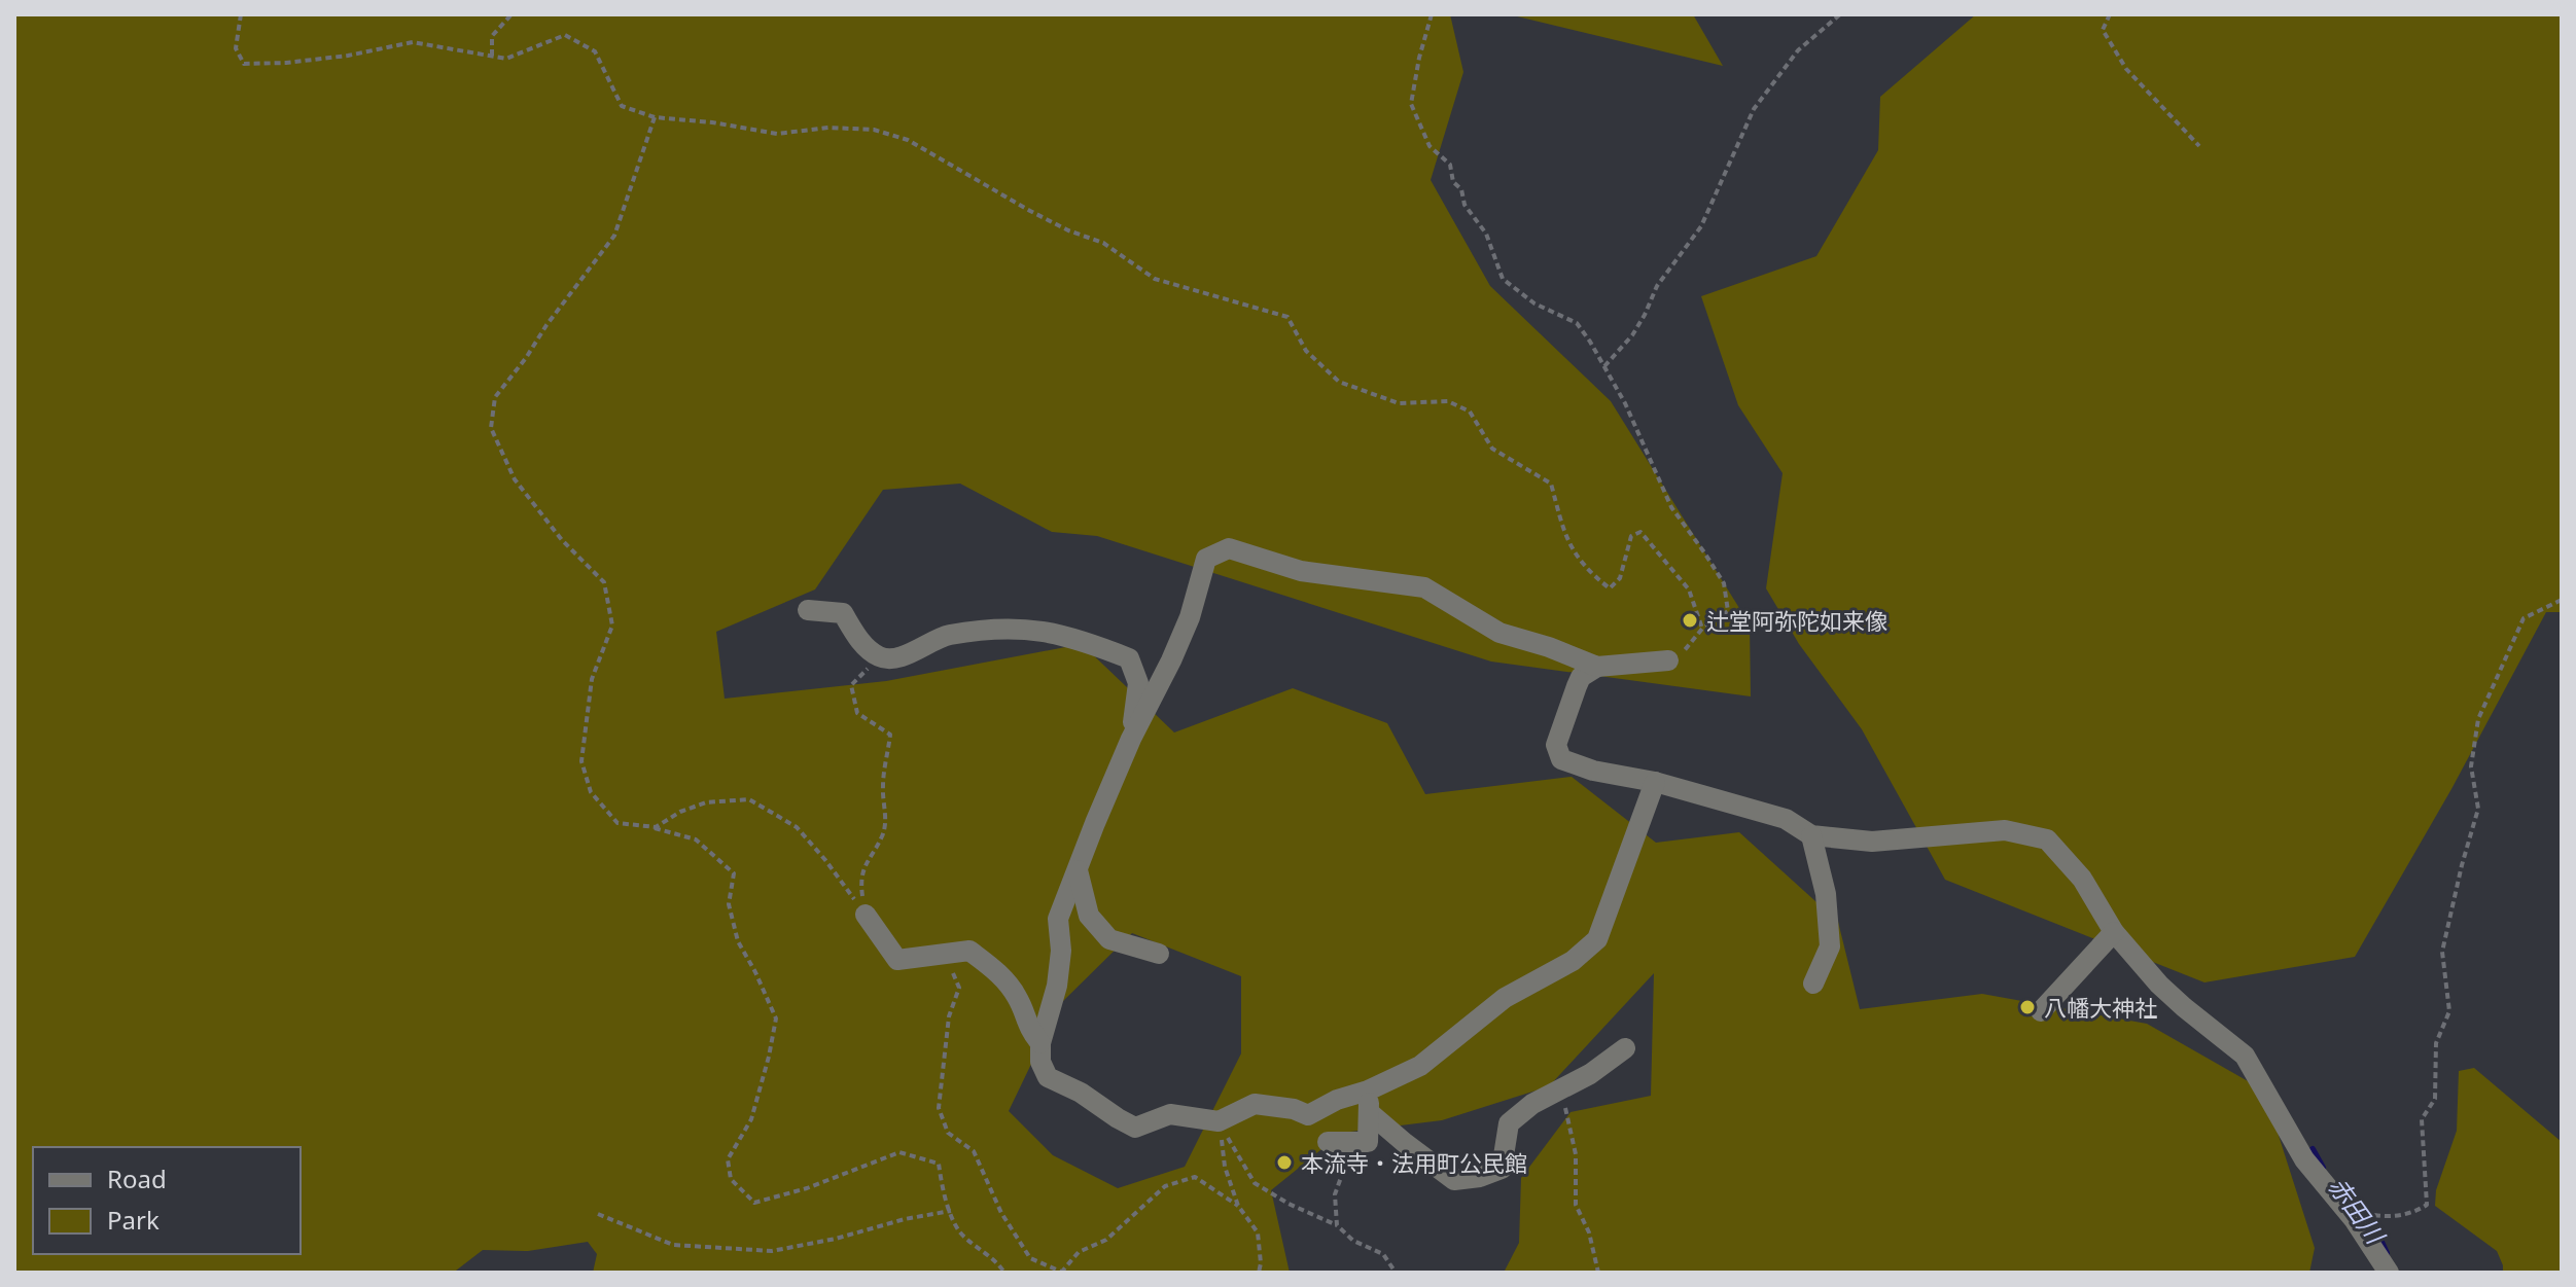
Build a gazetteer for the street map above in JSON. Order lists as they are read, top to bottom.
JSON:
{
  "water": ["赤田川"],
  "places": ["辻堂阿弥陀如来像", "八幡大神社", "本流寺・法用町公民館"],
  "legend": ["Road", "Park"]
}
